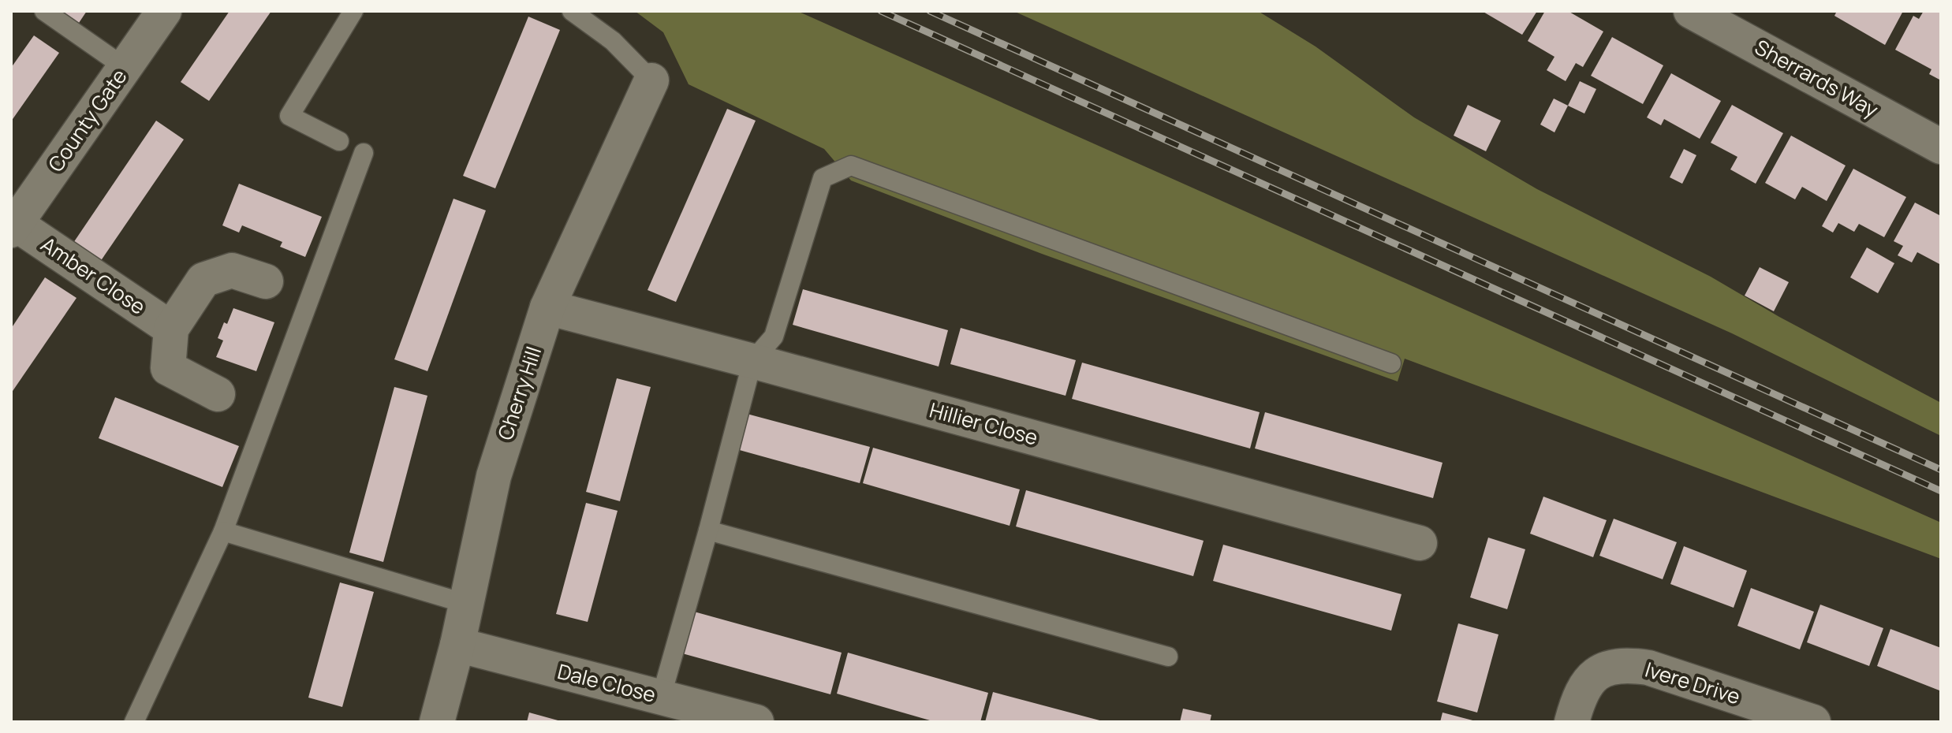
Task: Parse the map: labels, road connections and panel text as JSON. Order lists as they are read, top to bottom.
{
  "streets": {
    "street": [
      "Sherrards Way",
      "County Gate",
      "Amber Close",
      "Cherry Hill",
      "Hillier Close",
      "Dale Close",
      "Ivere Drive"
    ]
  },
  "crossings": [
    ["County Gate", "Amber Close"],
    ["Cherry Hill", "Hillier Close"],
    ["Cherry Hill", "Dale Close"]
  ]
}
